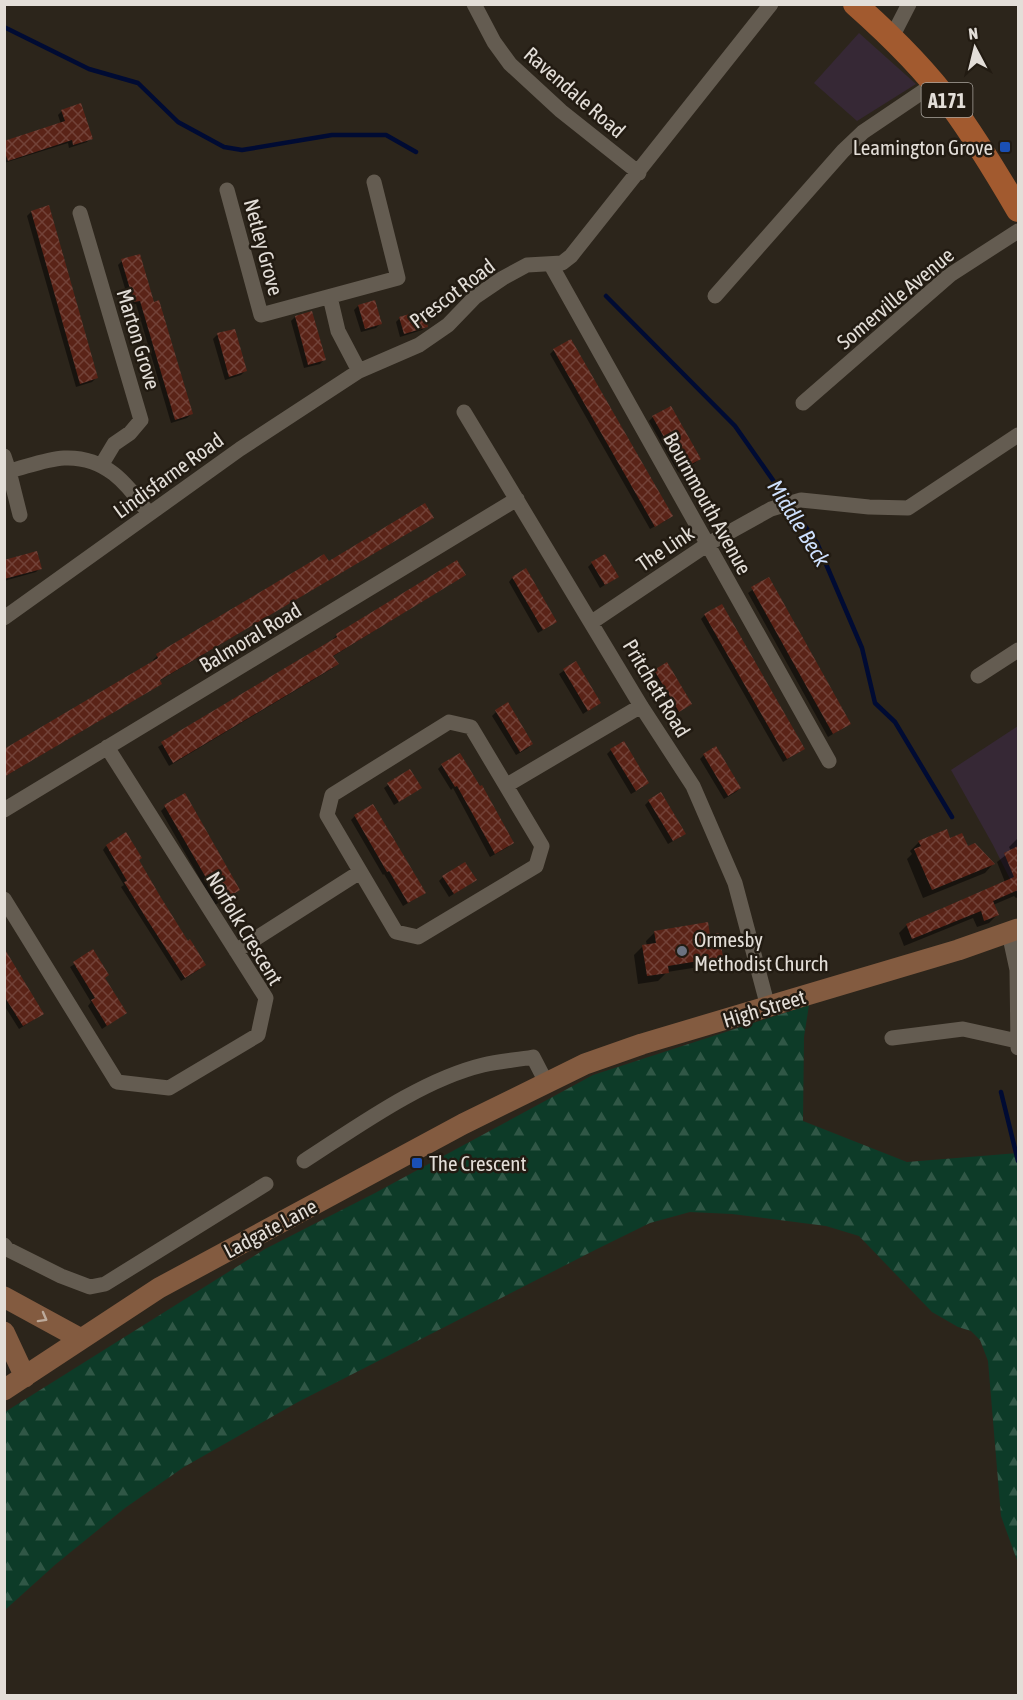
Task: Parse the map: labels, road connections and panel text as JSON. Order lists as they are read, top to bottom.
{
  "streets": {
    "main road": ["A171", "High Street", "Ladgate Lane"],
    "street": [
      "Ravendale Road",
      "Netley Grove",
      "Prescot Road",
      "Somerville Avenue",
      "Marton Grove",
      "Lindisfarne Road",
      "Bournmouth Avenue",
      "The Link",
      "Balmoral Road",
      "Pritchett Road",
      "Norfolk Crescent"
    ]
  },
  "crossings": [
    ["Ravendale Road", "Prescot Road"],
    ["Prescot Road", "Lindisfarne Road"],
    ["Prescot Road", "Bournmouth Avenue"],
    ["Bournmouth Avenue", "The Link"],
    ["The Link", "Pritchett Road"],
    ["Balmoral Road", "Pritchett Road"],
    ["Balmoral Road", "Norfolk Crescent"],
    ["Pritchett Road", "High Street"],
    ["High Street", "Ladgate Lane"]
  ],
  "water": ["Middle Beck"],
  "places": {
    "transit": ["Leamington Grove", "The Crescent"],
    "other": ["Ormesby Methodist Church"]
  },
  "north": "top"
}
